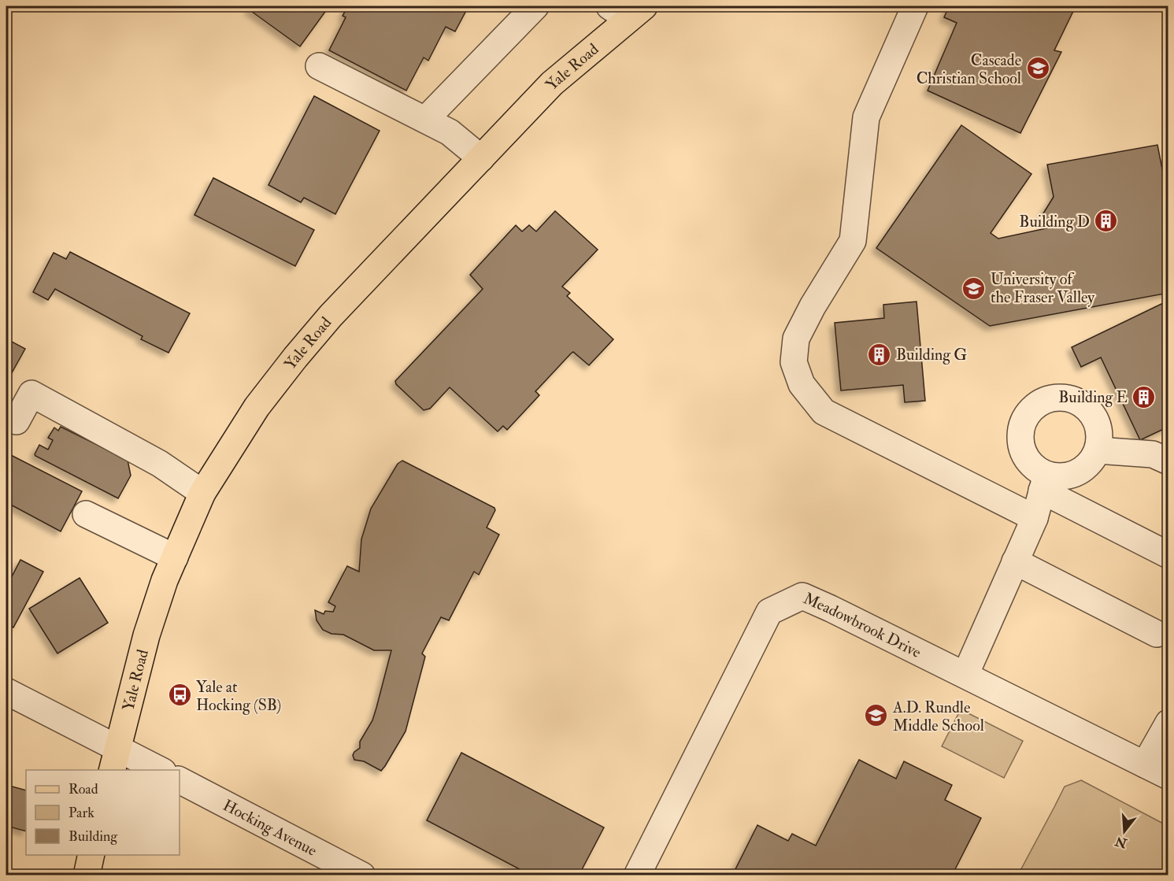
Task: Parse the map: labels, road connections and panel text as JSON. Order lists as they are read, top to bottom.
{
  "streets": {
    "main road": ["Yale Road"],
    "street": ["Meadowbrook Drive", "Hocking Avenue"]
  },
  "places": {
    "school or university": ["Cascade Christian School", "University of the Fraser Valley", "A.D. Rundle Middle School"],
    "building": ["Building D", "Building G", "Building E"],
    "bus stop": ["Yale at Hocking (SB)"]
  },
  "legend": ["Road", "Park", "Building"],
  "north": "bottom"
}
